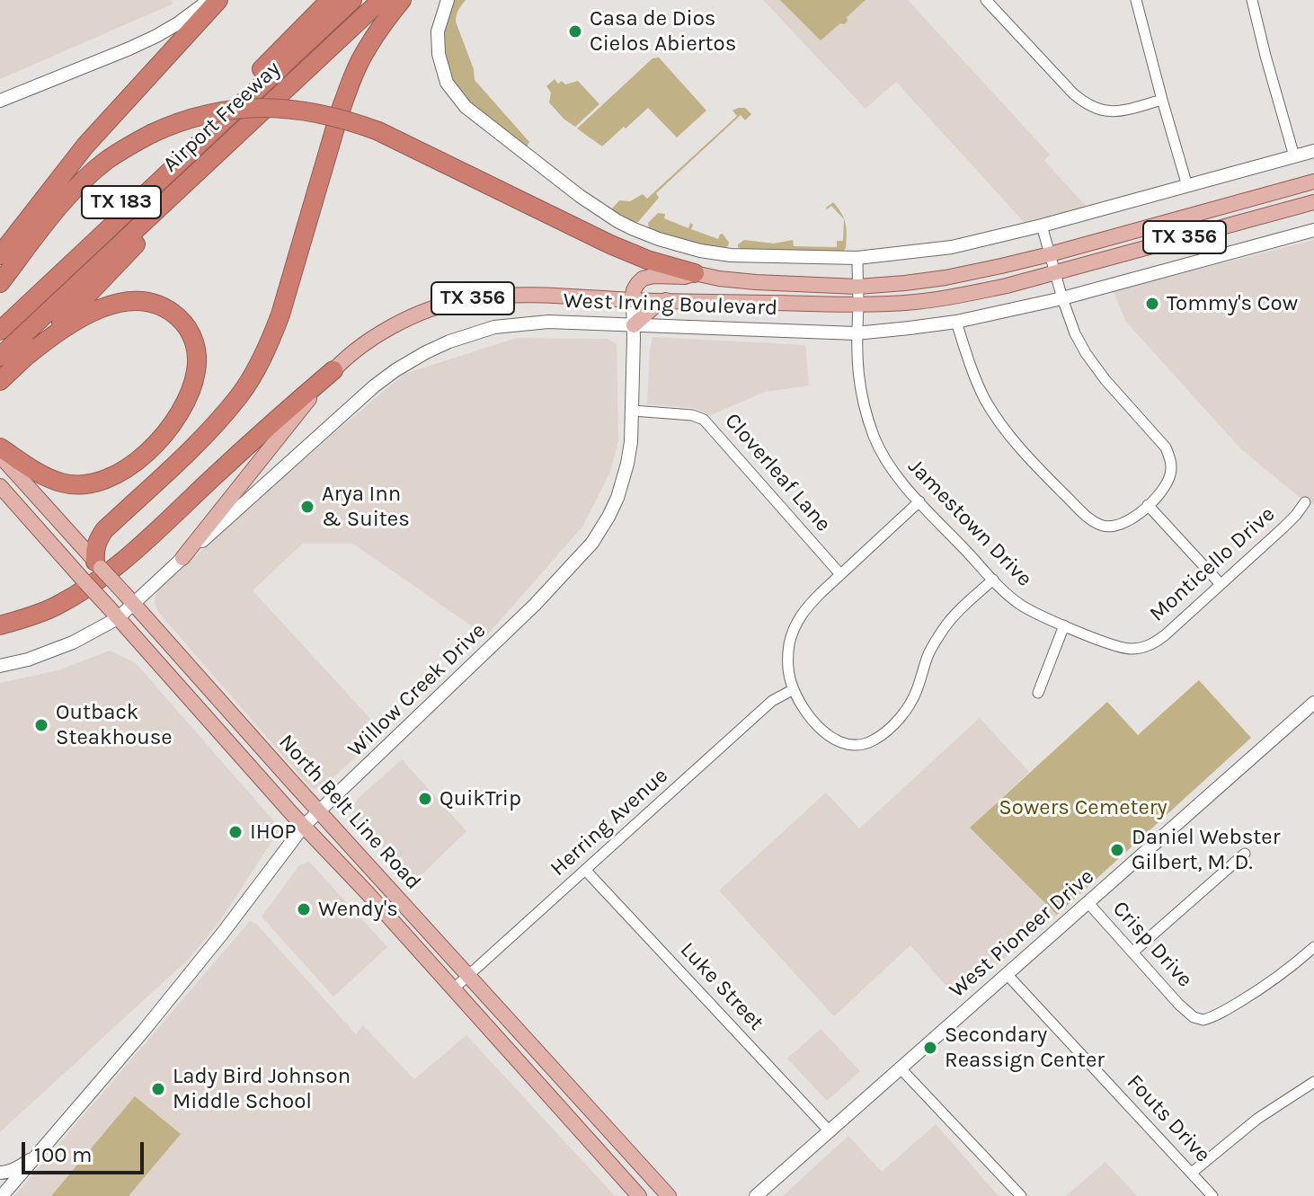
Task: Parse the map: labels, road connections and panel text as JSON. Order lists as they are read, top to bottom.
{
  "streets": {
    "highway": ["Airport Freeway", "TX 183"],
    "main road": ["TX 356", "West Irving Boulevard", "North Belt Line Road"],
    "street": [
      "Cloverleaf Lane",
      "Jamestown Drive",
      "Monticello Drive",
      "Willow Creek Drive",
      "Herring Avenue",
      "West Pioneer Drive",
      "Crisp Drive",
      "Luke Street",
      "Fouts Drive"
    ]
  },
  "crossings": [
    ["West Irving Boulevard", "Jamestown Drive"],
    ["West Irving Boulevard", "Willow Creek Drive"],
    ["West Irving Boulevard", "North Belt Line Road"],
    ["Cloverleaf Lane", "Willow Creek Drive"],
    ["Jamestown Drive", "Monticello Drive"],
    ["Willow Creek Drive", "North Belt Line Road"],
    ["North Belt Line Road", "Herring Avenue"],
    ["Herring Avenue", "Luke Street"],
    ["West Pioneer Drive", "Crisp Drive"],
    ["West Pioneer Drive", "Luke Street"],
    ["West Pioneer Drive", "Fouts Drive"]
  ],
  "parks": ["Sowers Cemetery"],
  "places": [
    "Casa de Dios Cielos Abiertos",
    "Tommy's Cow",
    "Arya Inn & Suites",
    "Outback Steakhouse",
    "QuikTrip",
    "IHOP",
    "Daniel Webster Gilbert, M. D.",
    "Wendy's",
    "Secondary Reassign Center",
    "Lady Bird Johnson Middle School"
  ],
  "scale_bar": "100 m"
}
